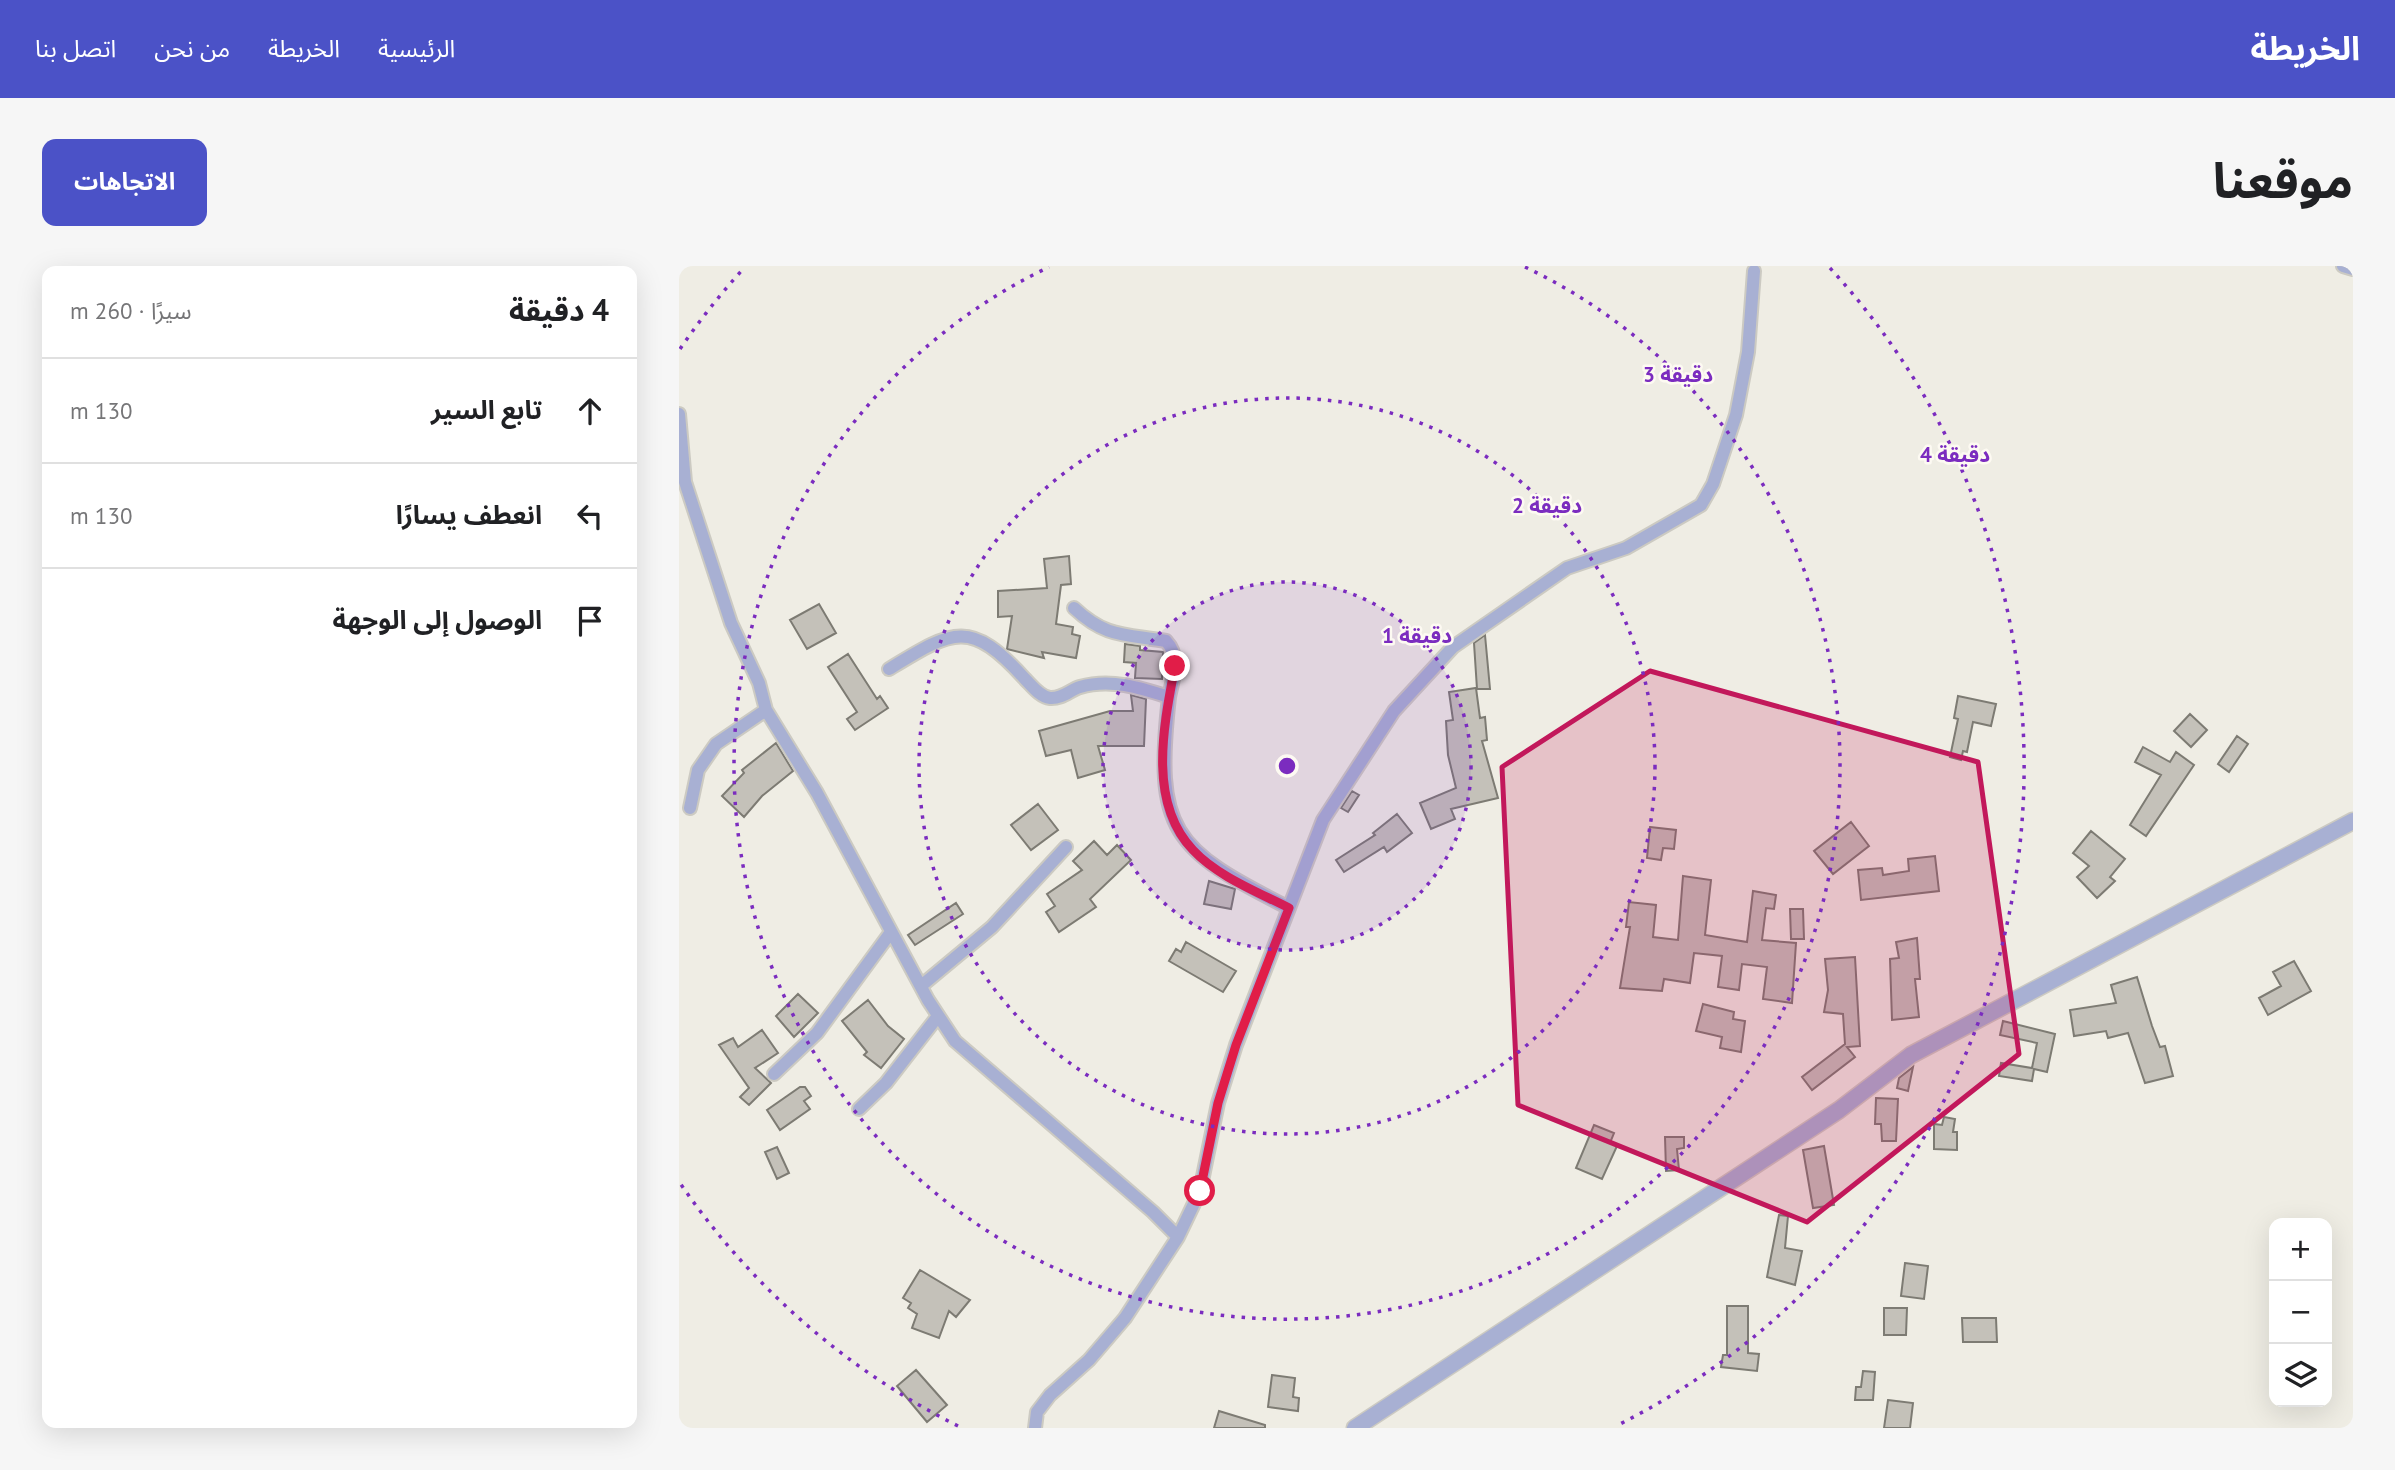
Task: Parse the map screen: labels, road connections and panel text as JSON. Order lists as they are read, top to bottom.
{
  "page": {
    "header": "الخريطة",
    "nav": [
      "الرئيسية",
      "الخريطة",
      "من نحن",
      "اتصل بنا"
    ],
    "title": "موقعنا",
    "buttons": "الاتجاهات",
    "heading": ["4 دقيقة", "سيرًا · 260 m"],
    "list": [
      ["تابع السير", "130 m"],
      ["انعطف يسارًا", "130 m"],
      "الوصول إلى الوجهة"
    ],
    "map_buttons": ["+", "−"]
  },
  "rings": [
    "3 دقيقة",
    "4 دقيقة",
    "2 دقيقة",
    "1 دقيقة"
  ]
}
